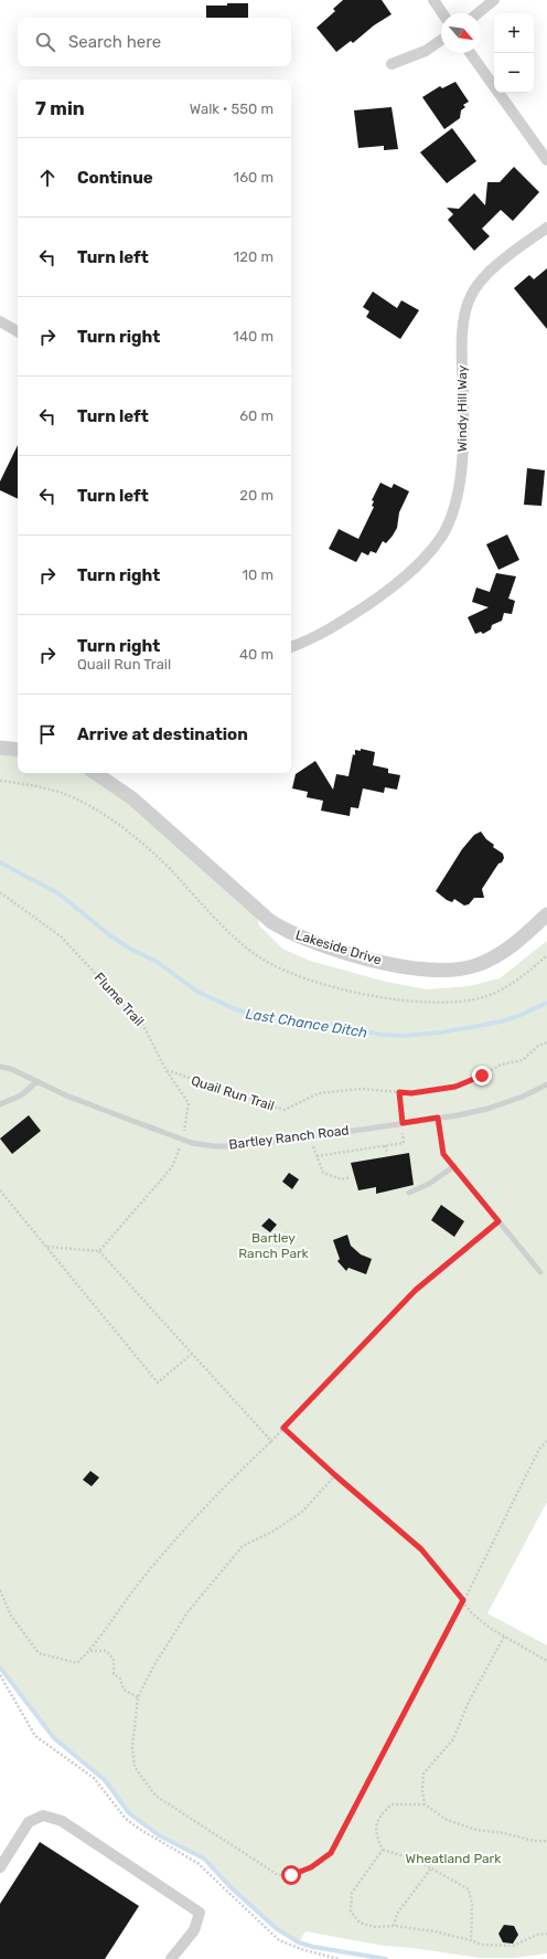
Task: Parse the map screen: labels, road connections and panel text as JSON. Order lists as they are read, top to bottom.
{
  "streets": {
    "street": ["Windy Hill Way", "Lakeside Drive"],
    "lane": ["Bartley Ranch Road"],
    "path": ["Flume Trail", "Quail Run Trail"]
  },
  "crossings": [
    ["Flume Trail", "Quail Run Trail"],
    ["Flume Trail", "Bartley Ranch Road"]
  ],
  "water": ["Last Chance Ditch"],
  "parks": ["Bartley Ranch Park", "Wheatland Park"],
  "north": "bottom right",
  "page": {
    "map_buttons": ["+", "−"],
    "search": "Search here",
    "heading": ["7 min", "Walk · 550 m"],
    "list": [
      ["Continue", "160 m"],
      ["Turn left", "120 m"],
      ["Turn right", "140 m"],
      ["Turn left", "60 m"],
      ["Turn left", "20 m"],
      ["Turn right", "10 m"],
      ["Turn right", "Quail Run Trail", "40 m"],
      "Arrive at destination"
    ]
  }
}
